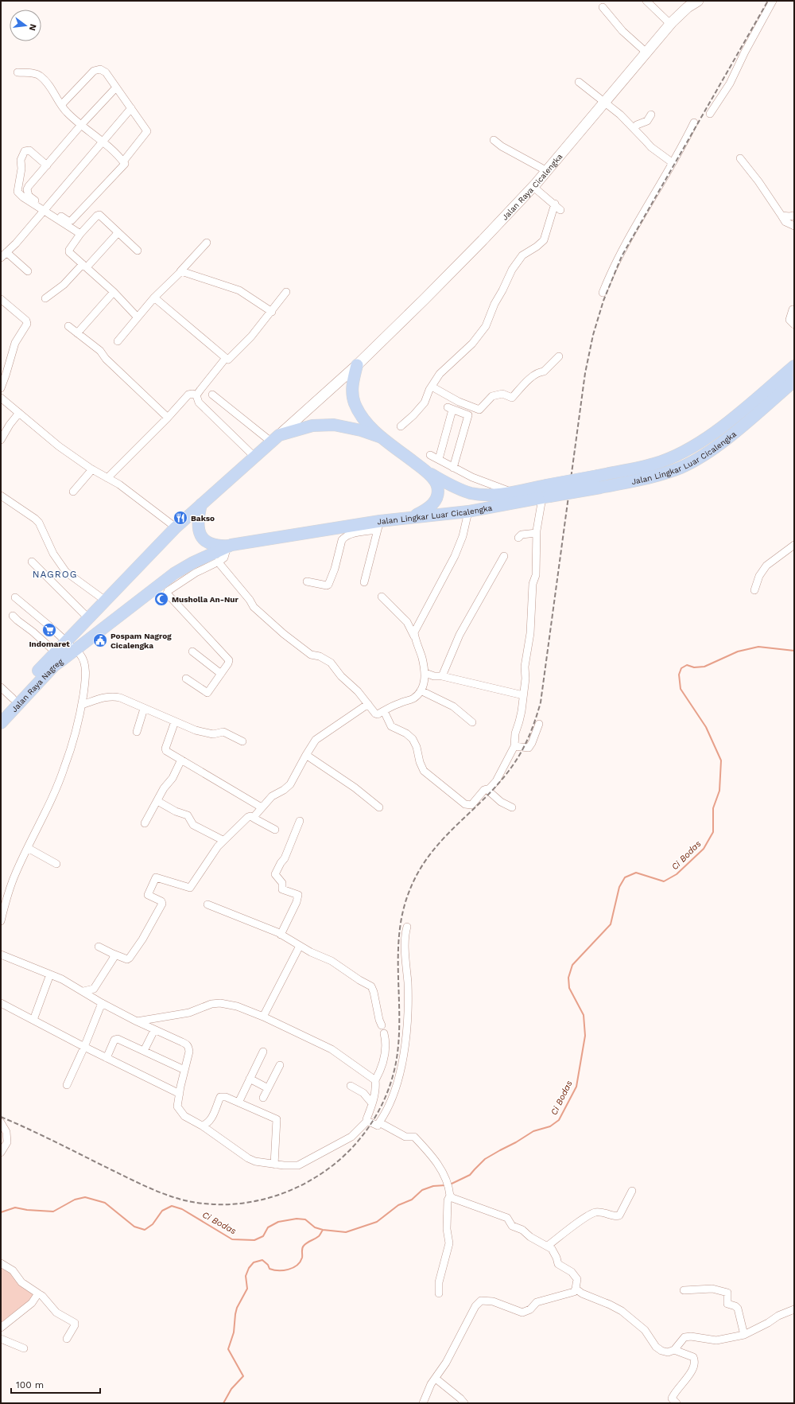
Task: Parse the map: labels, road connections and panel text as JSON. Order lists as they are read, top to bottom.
{
  "streets": {
    "highway": ["Jalan Lingkar Luar Cicalengka", "Jalan Raya Nagreg"],
    "main road": ["Jalan Raya Cicalengka"]
  },
  "crossings": [
    ["Jalan Raya Cicalengka", "Jalan Raya Nagreg"],
    ["Jalan Lingkar Luar Cicalengka", "Jalan Raya Nagreg"]
  ],
  "districts": ["NAGROG"],
  "water": ["Ci Bodas"],
  "places": {
    "restaurant": ["Bakso"],
    "mosque": ["Musholla An-Nur"],
    "supermarket": ["Indomaret"],
    "public building": ["Pospam Nagrog Cicalengka"]
  },
  "scale_bar": "100 m",
  "north": "right"
}
